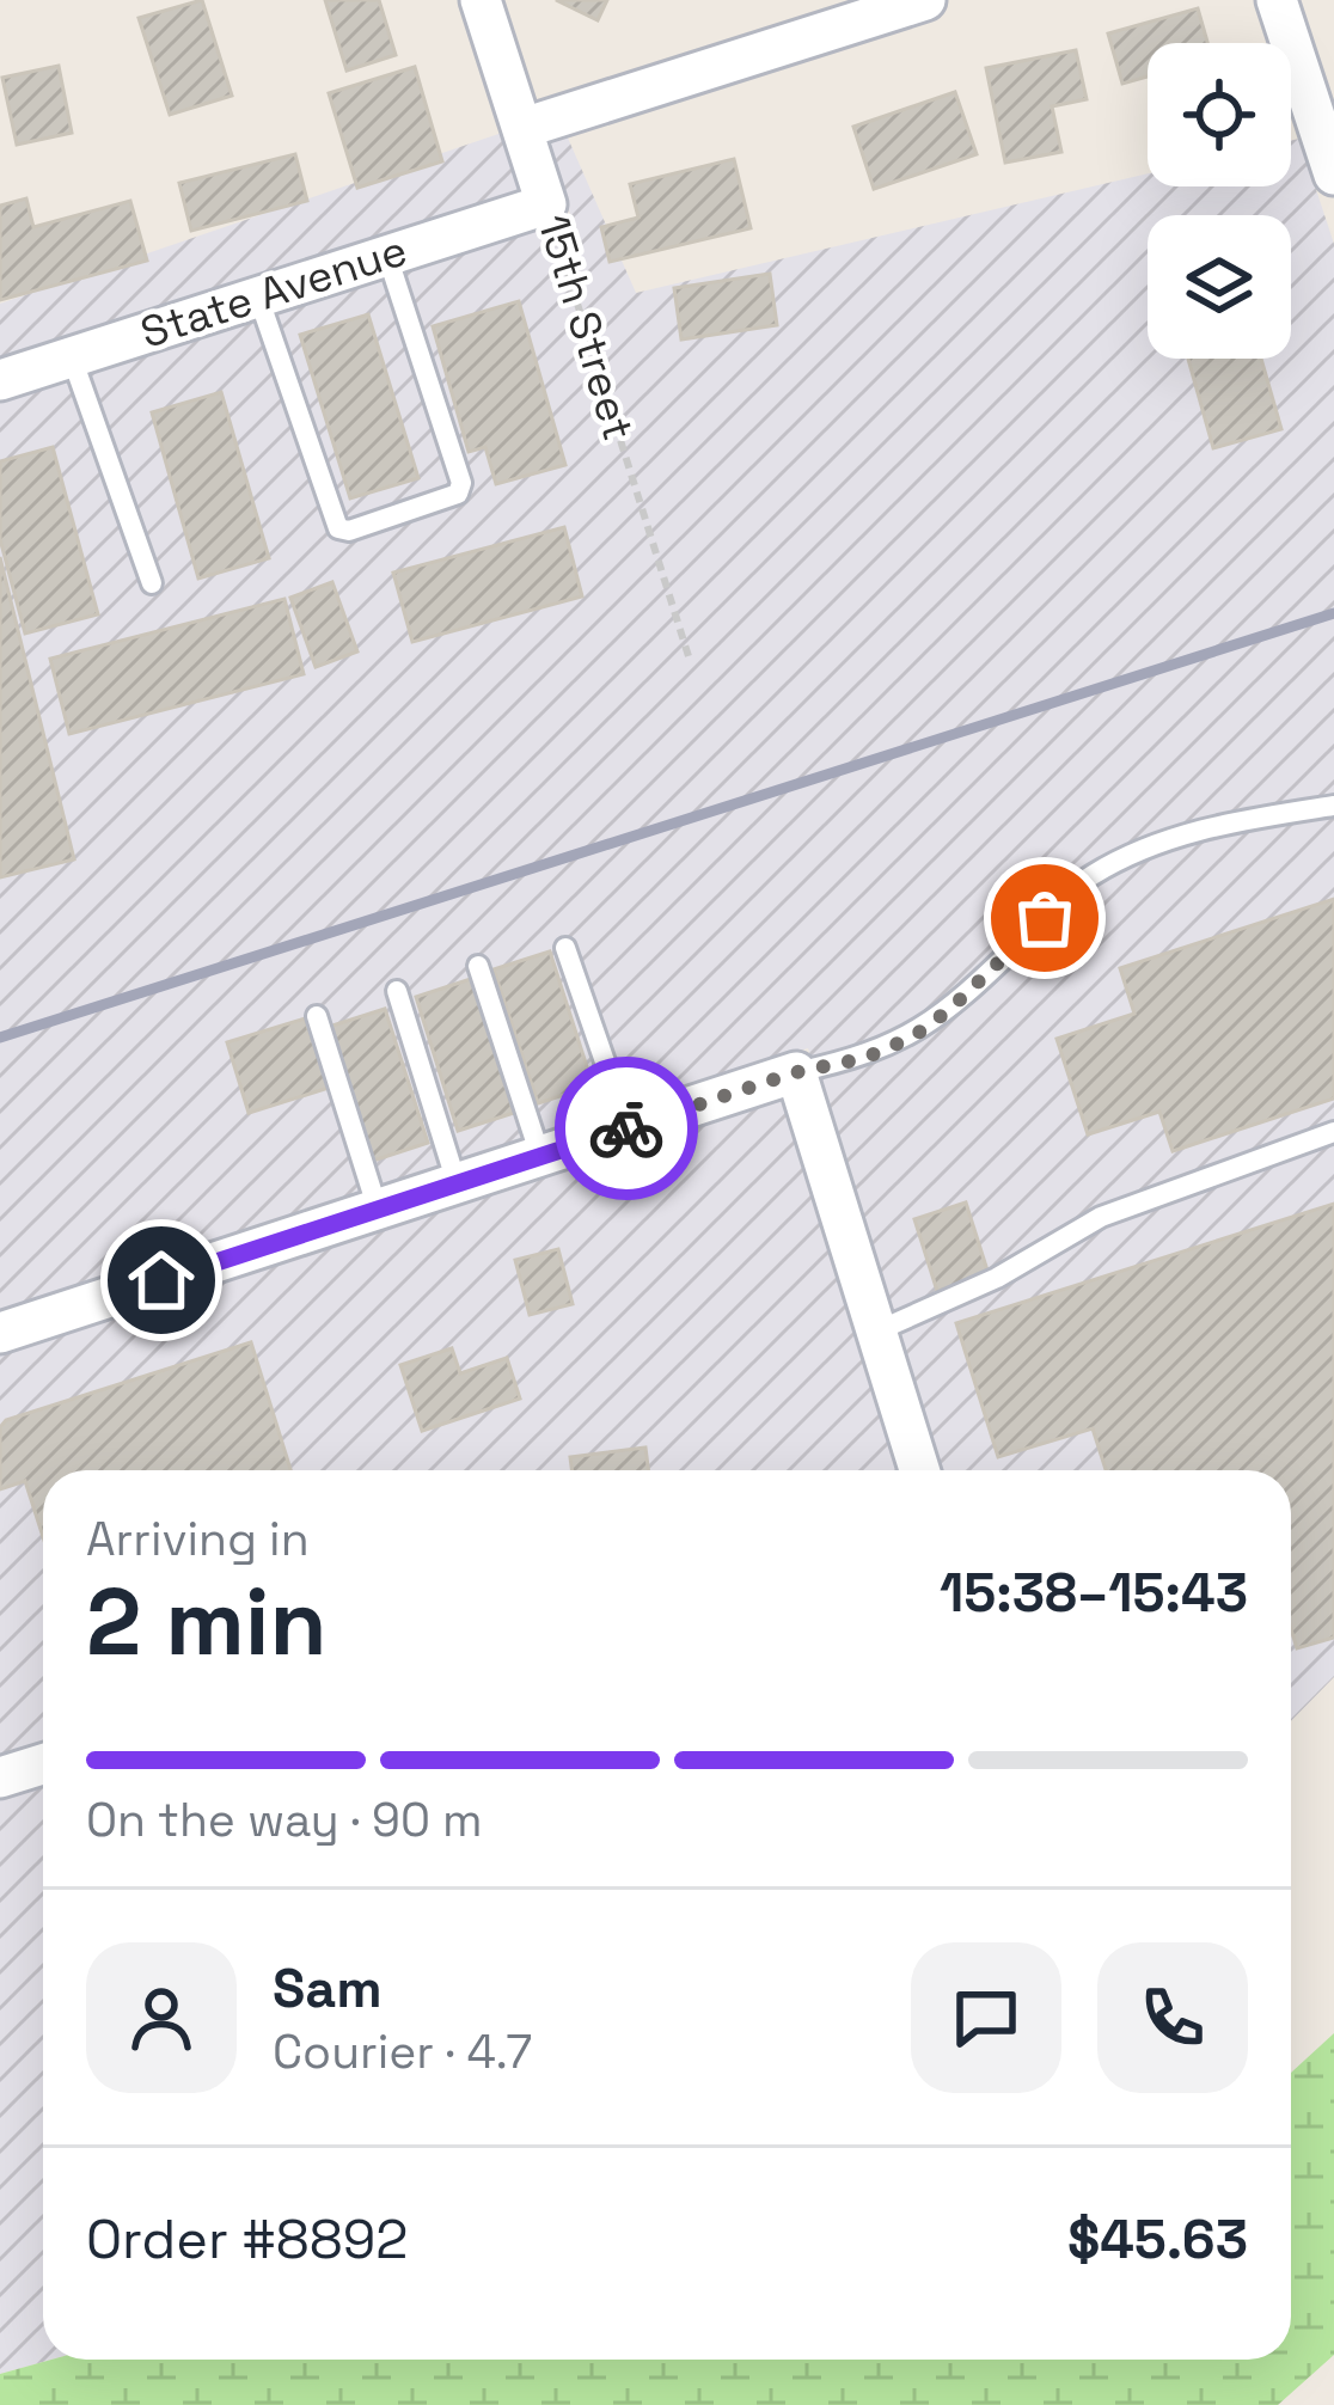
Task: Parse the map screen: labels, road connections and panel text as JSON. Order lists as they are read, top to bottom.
{
  "streets": {
    "street": ["State Avenue", "15th Street"]
  },
  "crossings": [
    ["State Avenue", "15th Street"]
  ],
  "page": {
    "heading": ["2 min", "Arriving in", "15:38–15:43"],
    "panel": [
      "Sam",
      "Courier · 4.7",
      "Order #8892",
      "$45.63"
    ],
    "bar": "On the way · 90 m"
  }
}
